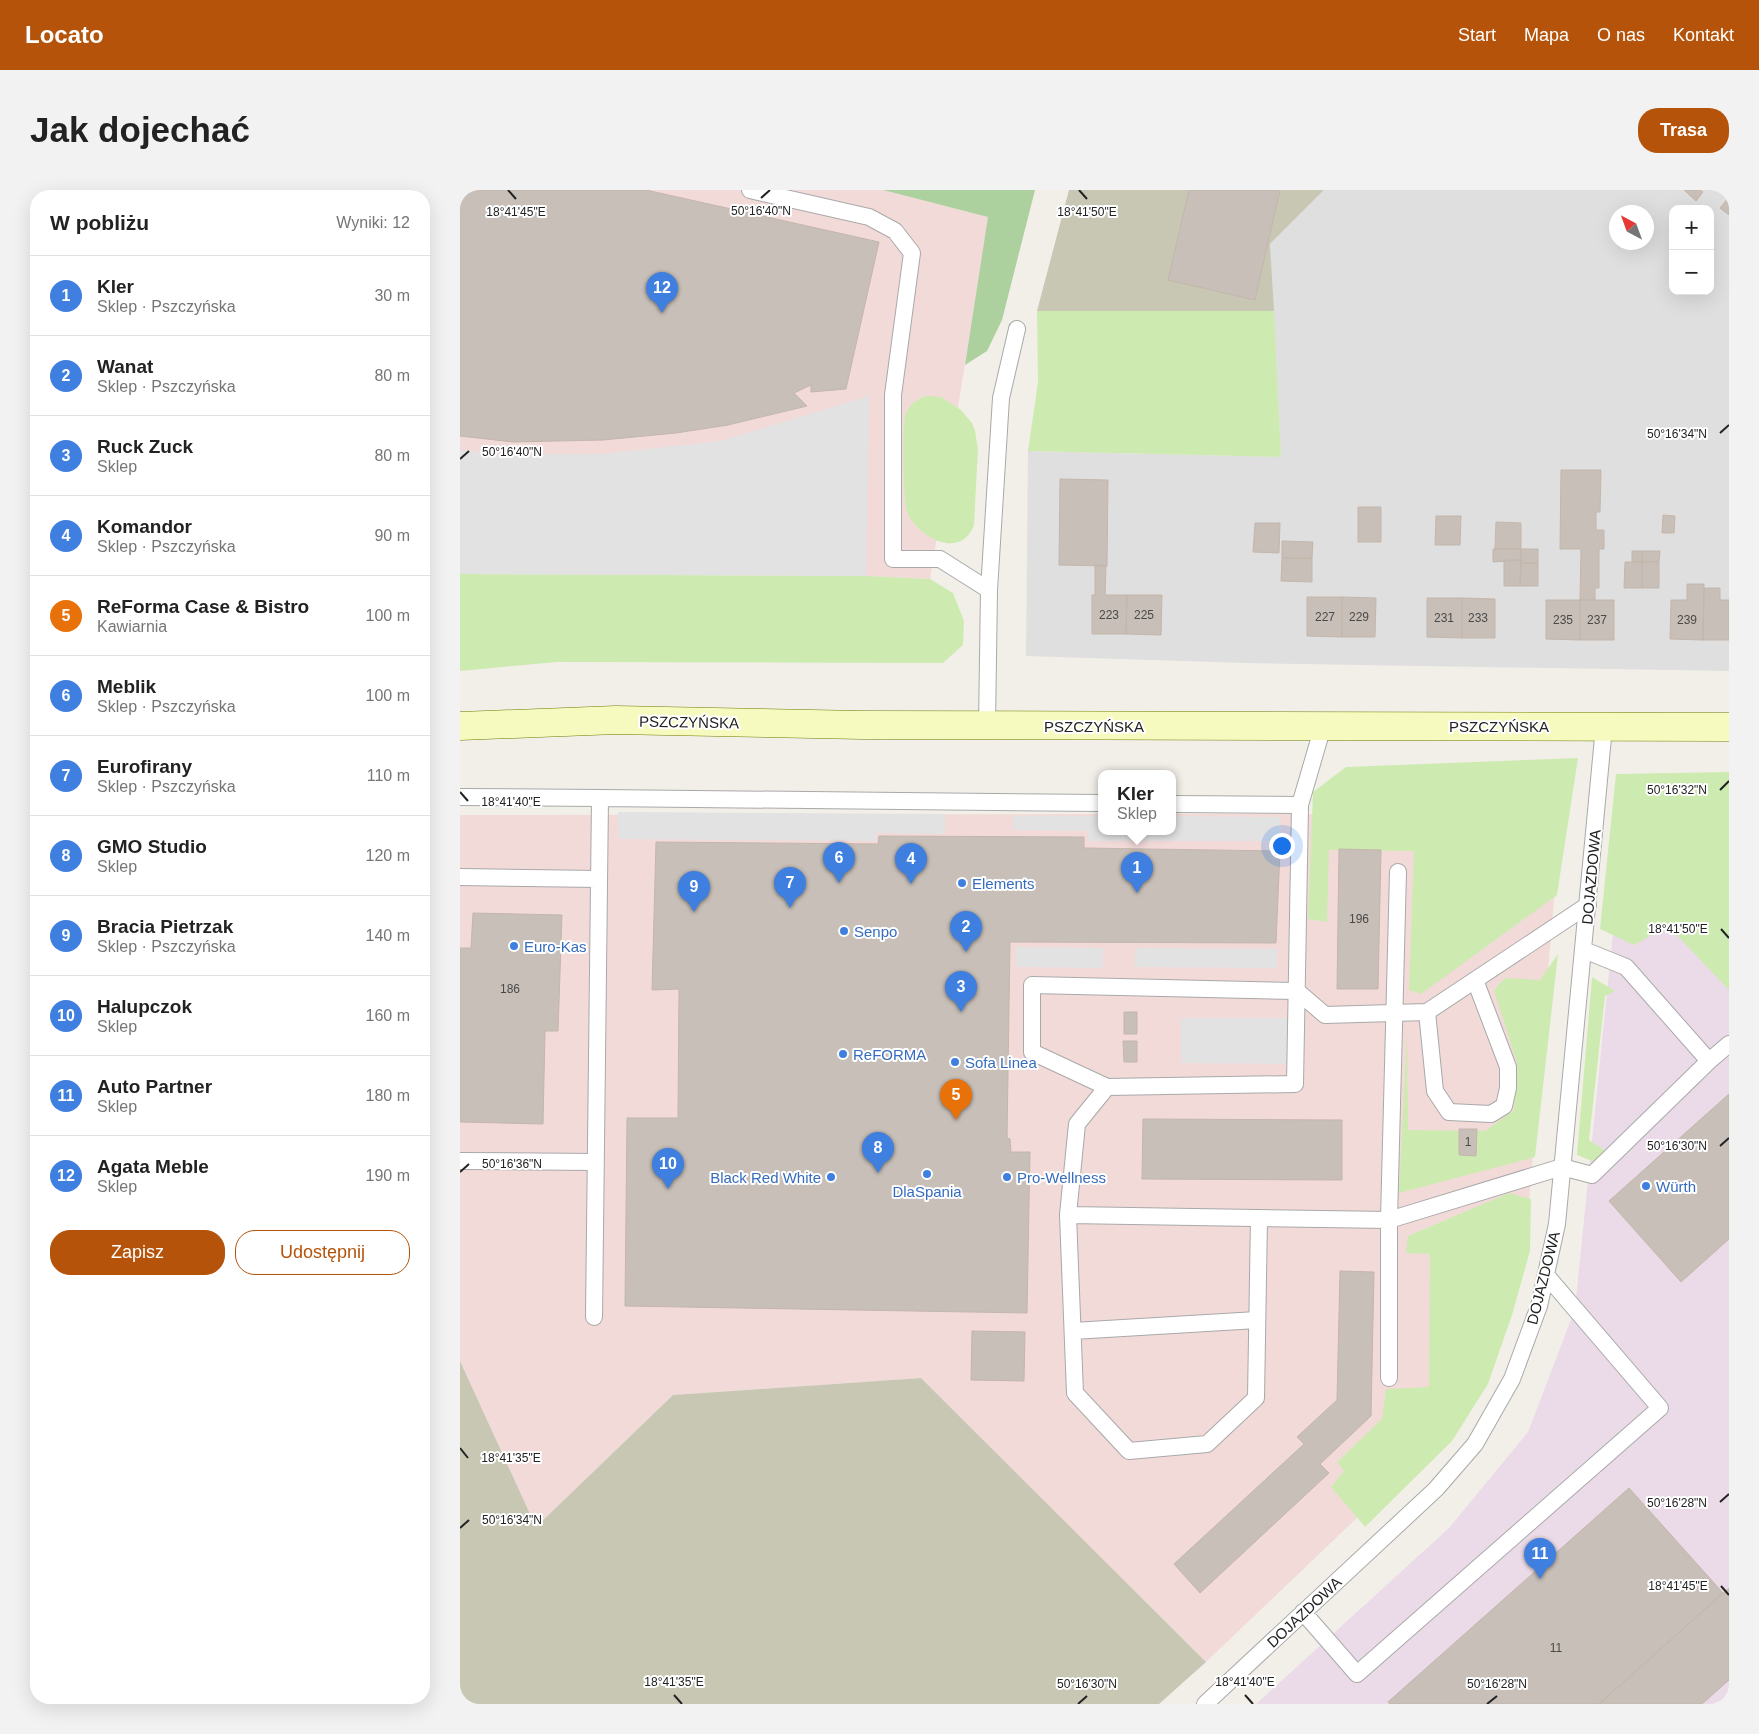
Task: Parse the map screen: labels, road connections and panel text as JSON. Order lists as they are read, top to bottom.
{
  "streets": {
    "main road": ["PSZCZYŃSKA"],
    "lane": ["DOJAZDOWA"]
  },
  "crossings": [
    ["PSZCZYŃSKA", "DOJAZDOWA"]
  ],
  "places": [
    "Elements",
    "Senpo",
    "Euro-Kas",
    "ReFORMA",
    "Sofa Linea",
    "DlaSpania",
    "Black Red White",
    "Pro-Wellness",
    "Würth"
  ],
  "house_numbers": [
    "223",
    "225",
    "227",
    "229",
    "231",
    "233",
    "235",
    "237",
    "239",
    "196",
    "186",
    "1",
    "11"
  ],
  "north": "top left",
  "page": {
    "header": "Locato",
    "nav": [
      "Start",
      "Mapa",
      "O nas",
      "Kontakt"
    ],
    "buttons": [
      "Trasa",
      ["Zapisz", "Udostępnij"]
    ],
    "title": "Jak dojechać",
    "heading": ["W pobliżu", "Wyniki: 12"],
    "map_buttons": ["+", "−"],
    "list": [
      {
        "mark": "1",
        "name": "Kler",
        "note": "Sklep · Pszczyńska",
        "value": "30 m"
      },
      {
        "mark": "2",
        "name": "Wanat",
        "note": "Sklep · Pszczyńska",
        "value": "80 m"
      },
      {
        "mark": "3",
        "name": "Ruck Zuck",
        "note": "Sklep",
        "value": "80 m"
      },
      {
        "mark": "4",
        "name": "Komandor",
        "note": "Sklep · Pszczyńska",
        "value": "90 m"
      },
      {
        "mark": "5",
        "name": "ReForma Case & Bistro",
        "note": "Kawiarnia",
        "value": "100 m"
      },
      {
        "mark": "6",
        "name": "Meblik",
        "note": "Sklep · Pszczyńska",
        "value": "100 m"
      },
      {
        "mark": "7",
        "name": "Eurofirany",
        "note": "Sklep · Pszczyńska",
        "value": "110 m"
      },
      {
        "mark": "8",
        "name": "GMO Studio",
        "note": "Sklep",
        "value": "120 m"
      },
      {
        "mark": "9",
        "name": "Bracia Pietrzak",
        "note": "Sklep · Pszczyńska",
        "value": "140 m"
      },
      {
        "mark": "10",
        "name": "Halupczok",
        "note": "Sklep",
        "value": "160 m"
      },
      {
        "mark": "11",
        "name": "Auto Partner",
        "note": "Sklep",
        "value": "180 m"
      },
      {
        "mark": "12",
        "name": "Agata Meble",
        "note": "Sklep",
        "value": "190 m"
      }
    ],
    "pins": [
      "12",
      "6",
      "4",
      "1",
      "7",
      "9",
      "2",
      "3",
      "5",
      "8",
      "10",
      "11"
    ],
    "popup": ["Kler", "Sklep"]
  },
  "coordinates": [
    "50°16'40\"N",
    "18°41'45\"E",
    "18°41'50\"E",
    "50°16'34\"N",
    "50°16'32\"N",
    "18°41'40\"E",
    "50°16'30\"N",
    "50°16'36\"N",
    "18°41'35\"E",
    "50°16'28\"N"
  ]
}
